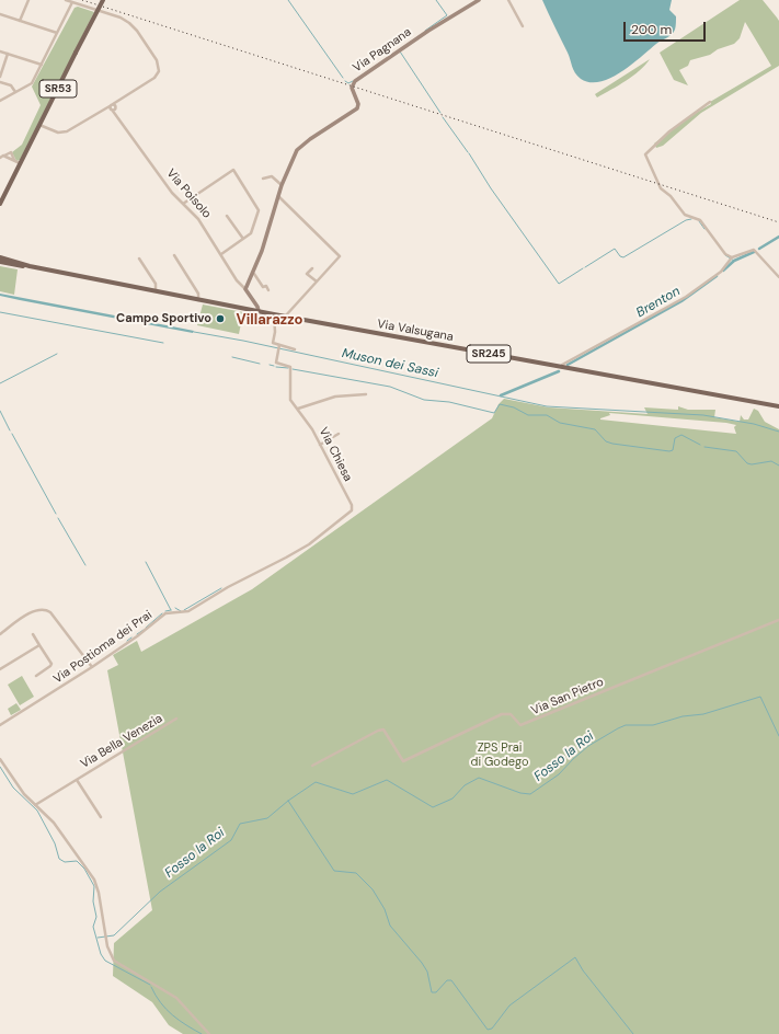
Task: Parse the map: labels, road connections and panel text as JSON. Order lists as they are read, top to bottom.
{
  "streets": {
    "main road": ["SR53", "Via Valsugana", "SR245"],
    "street": [
      "Via Pagnana",
      "Via Poisolo",
      "Via Chiesa",
      "Via Postioma dei Prai",
      "Via San Pietro",
      "Via Bella Venezia"
    ]
  },
  "crossings": [
    ["Via Pagnana", "Via Poisolo"],
    ["Via Poisolo", "Via Valsugana"],
    ["Via Valsugana", "Via Chiesa"],
    ["Via Chiesa", "Via Postioma dei Prai"]
  ],
  "districts": ["Villarazzo"],
  "water": ["Brenton", "Muson dei Sassi", "Fosso la Roi"],
  "parks": ["ZPS Prai di Godego"],
  "places": ["Campo Sportivo"],
  "scale_bar": "200 m"
}
